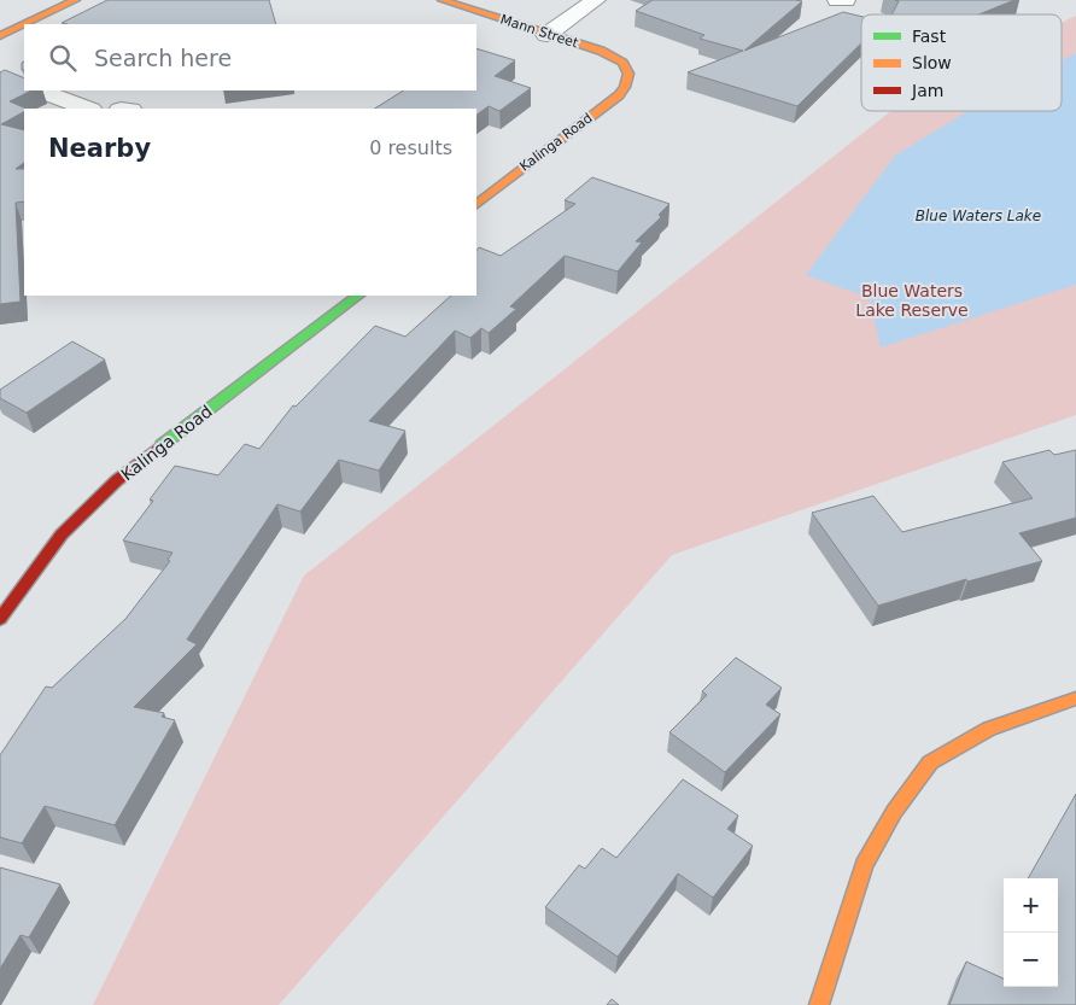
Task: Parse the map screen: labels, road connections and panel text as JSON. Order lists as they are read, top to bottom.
{
  "streets": {
    "street": ["Mann Street", "Kalinga Road"]
  },
  "crossings": [
    ["Mann Street", "Kalinga Road"]
  ],
  "water": ["Blue Waters Lake"],
  "parks": ["Blue Waters Lake Reserve"],
  "legend": ["Fast", "Slow", "Jam"],
  "page": {
    "search": "Search here",
    "heading": ["Nearby", "0 results"],
    "map_buttons": ["+", "−"]
  }
}
